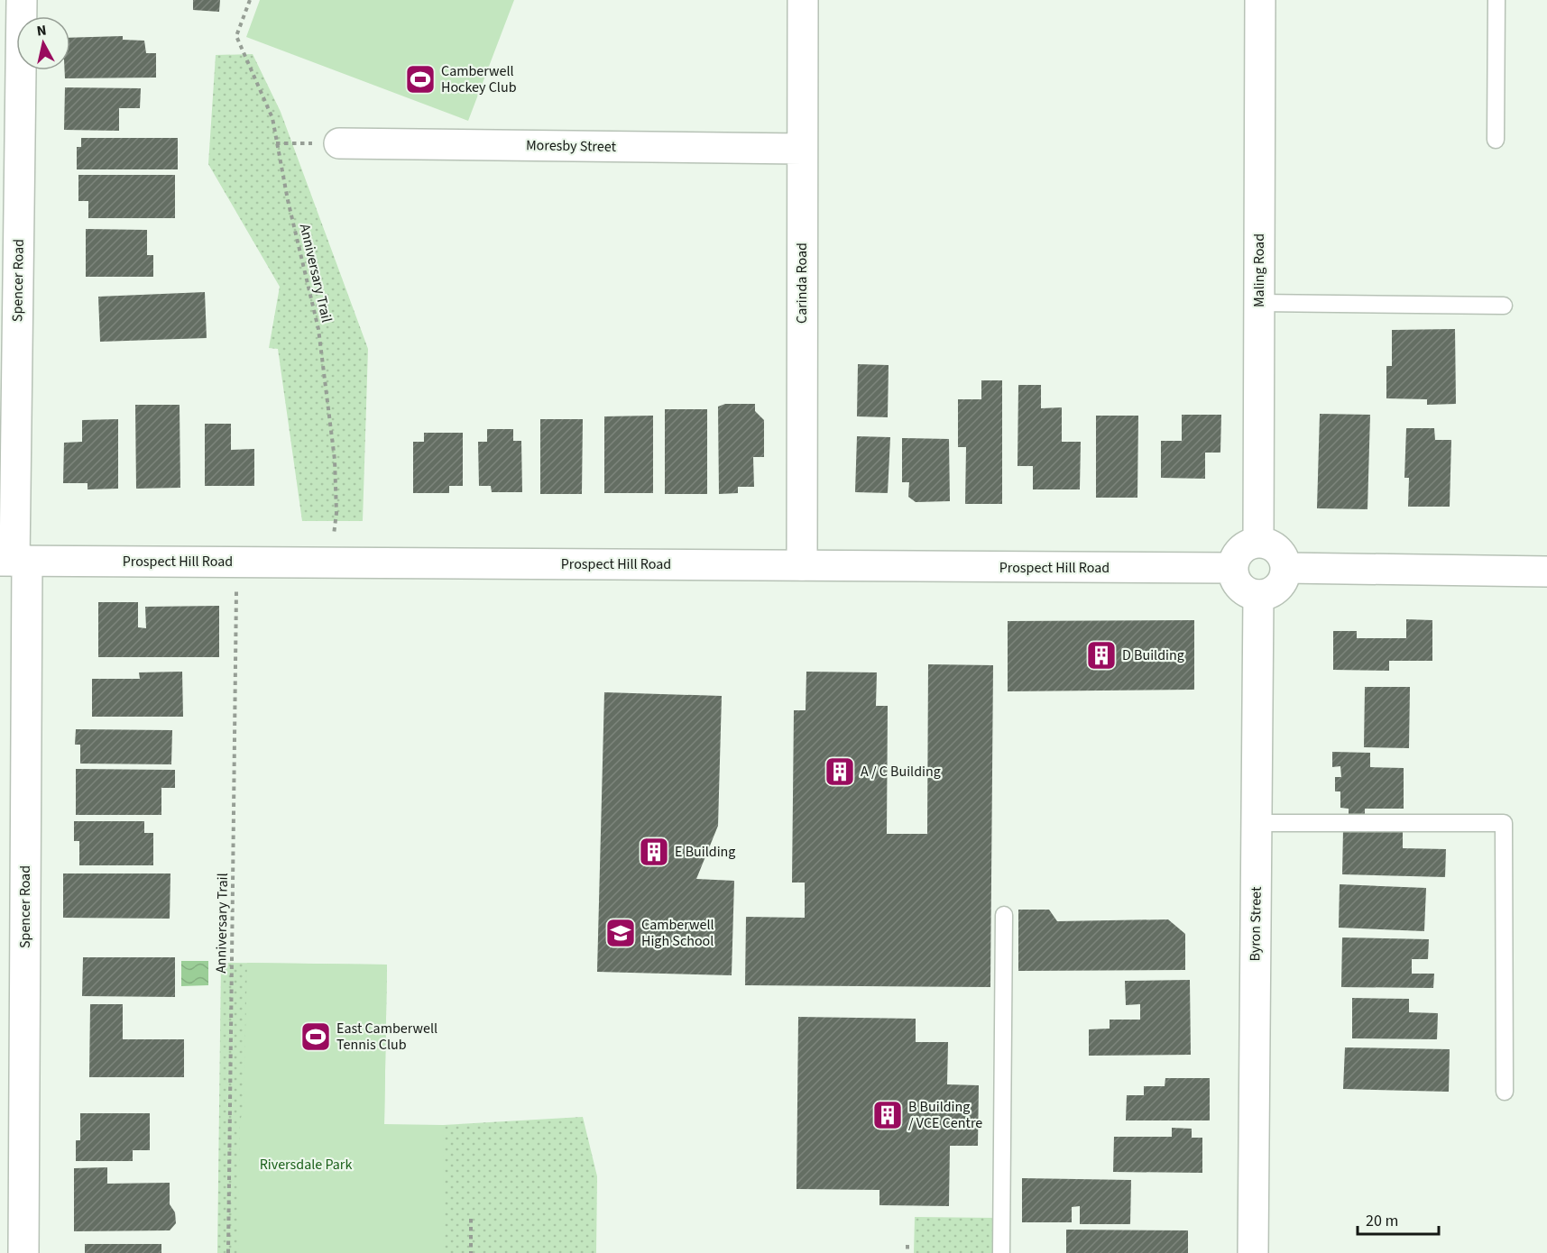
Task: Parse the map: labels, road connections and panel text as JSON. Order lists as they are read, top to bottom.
{
  "streets": {
    "street": [
      "Moresby Street",
      "Maling Road",
      "Spencer Road",
      "Carinda Road",
      "Prospect Hill Road",
      "Byron Street"
    ],
    "path": ["Anniversary Trail"]
  },
  "crossings": [
    ["Moresby Street", "Carinda Road"],
    ["Maling Road", "Prospect Hill Road"],
    ["Maling Road", "Byron Street"],
    ["Anniversary Trail", "Prospect Hill Road"],
    ["Spencer Road", "Prospect Hill Road"],
    ["Carinda Road", "Prospect Hill Road"],
    ["Prospect Hill Road", "Byron Street"]
  ],
  "parks": ["Riversdale Park"],
  "places": {
    "sports": ["Camberwell Hockey Club", "East Camberwell Tennis Club"],
    "building": [
      "D Building",
      "A / C Building",
      "E Building",
      "B Building / VCE Centre"
    ],
    "school or university": ["Camberwell High School"]
  },
  "scale_bar": "20 m",
  "north": "top"
}
